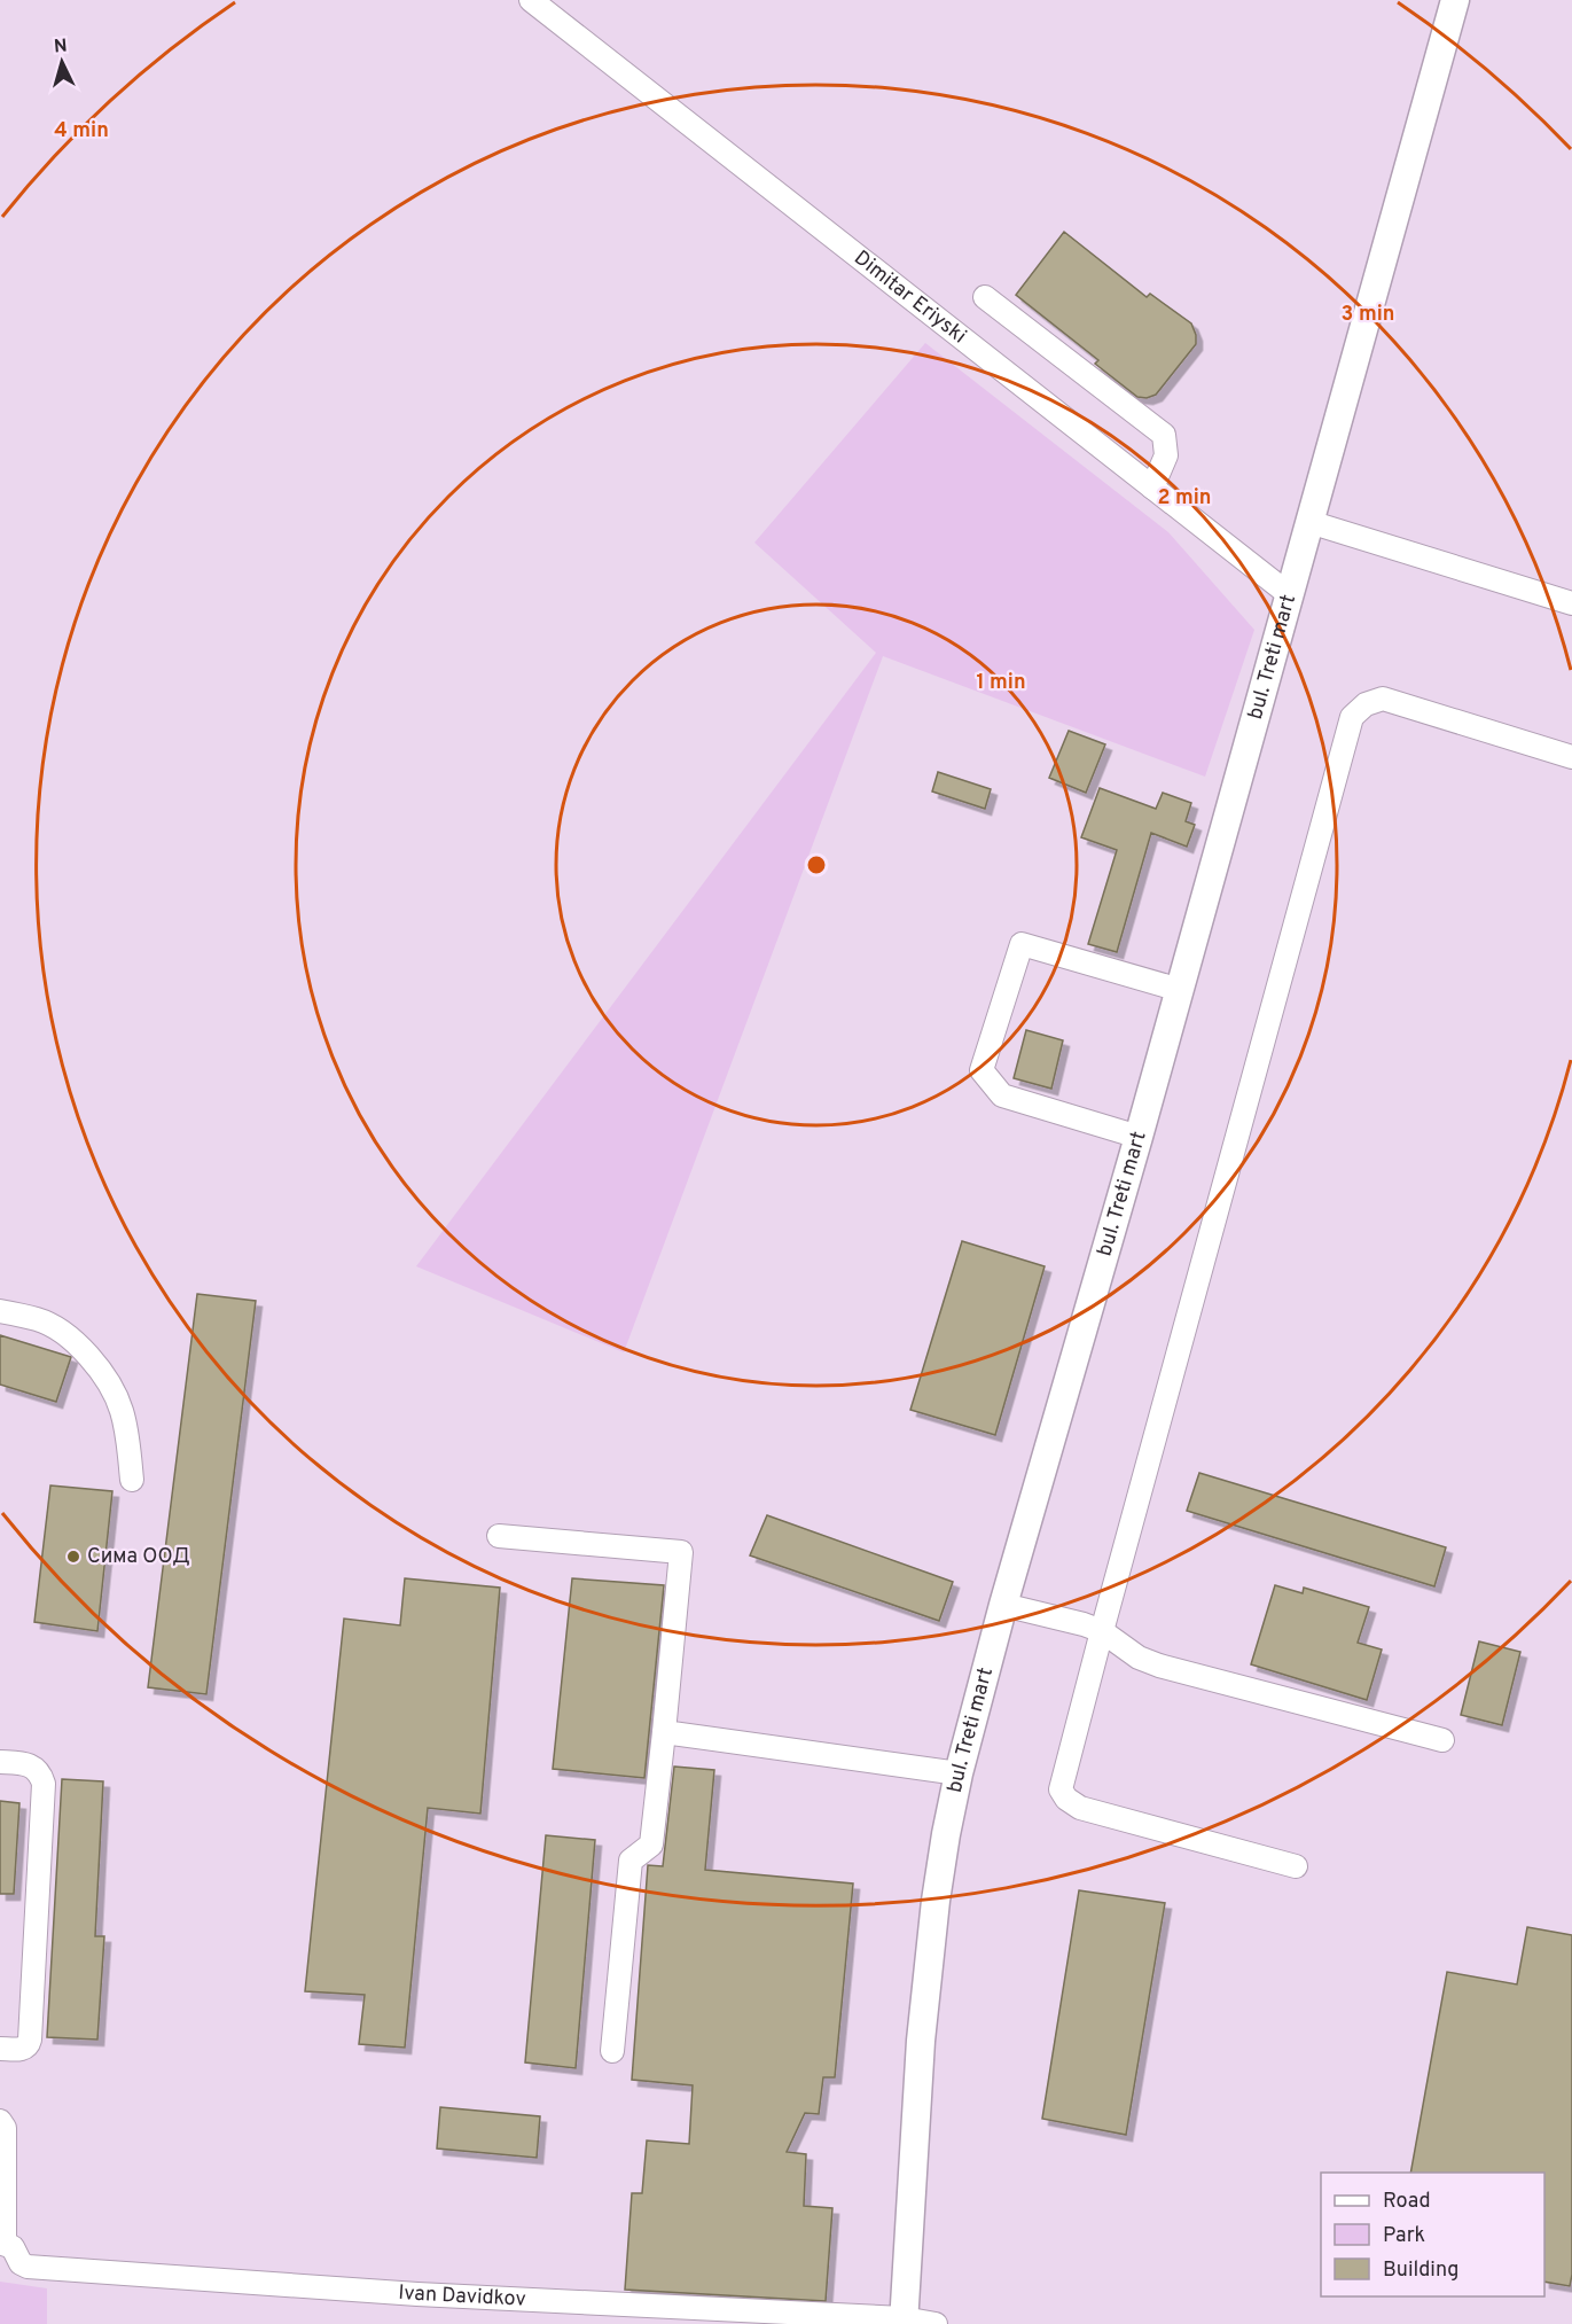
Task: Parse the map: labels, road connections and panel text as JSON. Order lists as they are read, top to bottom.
{
  "streets": {
    "main road": ["bul. Treti mart"],
    "street": ["Dimitar Eriyski", "Ivan Davidkov"]
  },
  "crossings": [
    ["Dimitar Eriyski", "bul. Treti mart"],
    ["bul. Treti mart", "Ivan Davidkov"]
  ],
  "places": ["Сима ООД"],
  "legend": ["Road", "Park", "Building"],
  "north": "top",
  "rings": [
    "4 min",
    "3 min",
    "2 min",
    "1 min"
  ]
}
